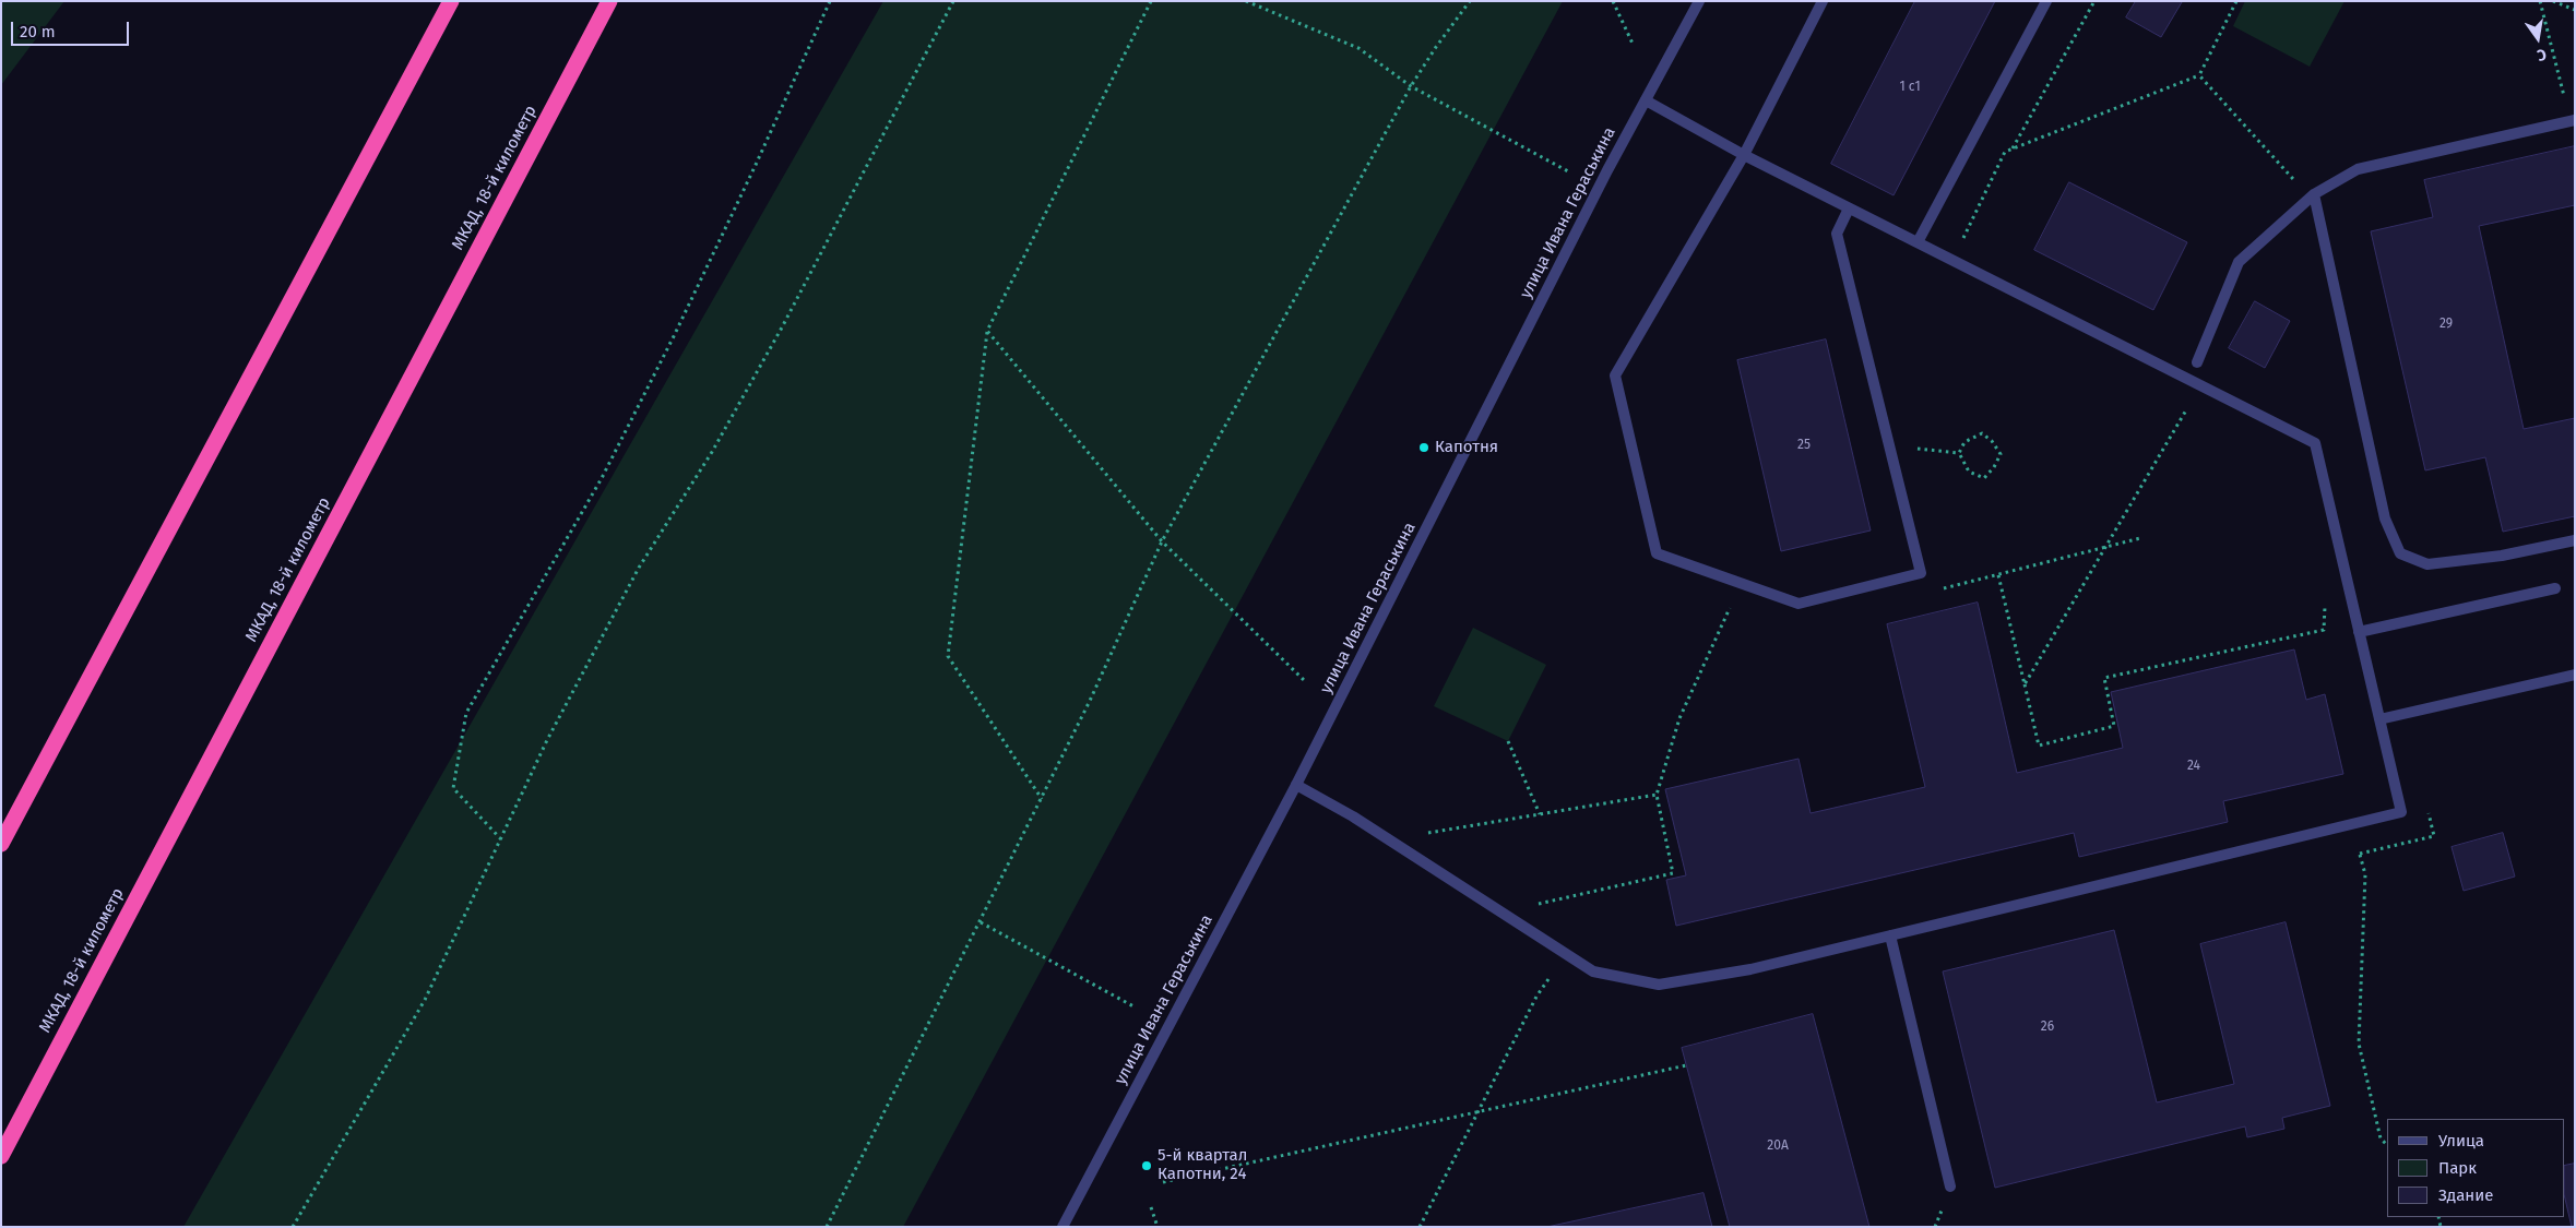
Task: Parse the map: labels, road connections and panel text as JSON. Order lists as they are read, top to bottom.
{
  "streets": {
    "highway": ["МКАД, 18-й километр"],
    "street": ["улица Ивана Гераськина"]
  },
  "places": ["Капотня", "5-й квартал Капотни, 24"],
  "house_numbers": [
    "1 с1",
    "29",
    "25",
    "24",
    "26",
    "20А"
  ],
  "legend": ["Улица", "Парк", "Здание"],
  "scale_bar": "20 m",
  "north": "bottom"
}
